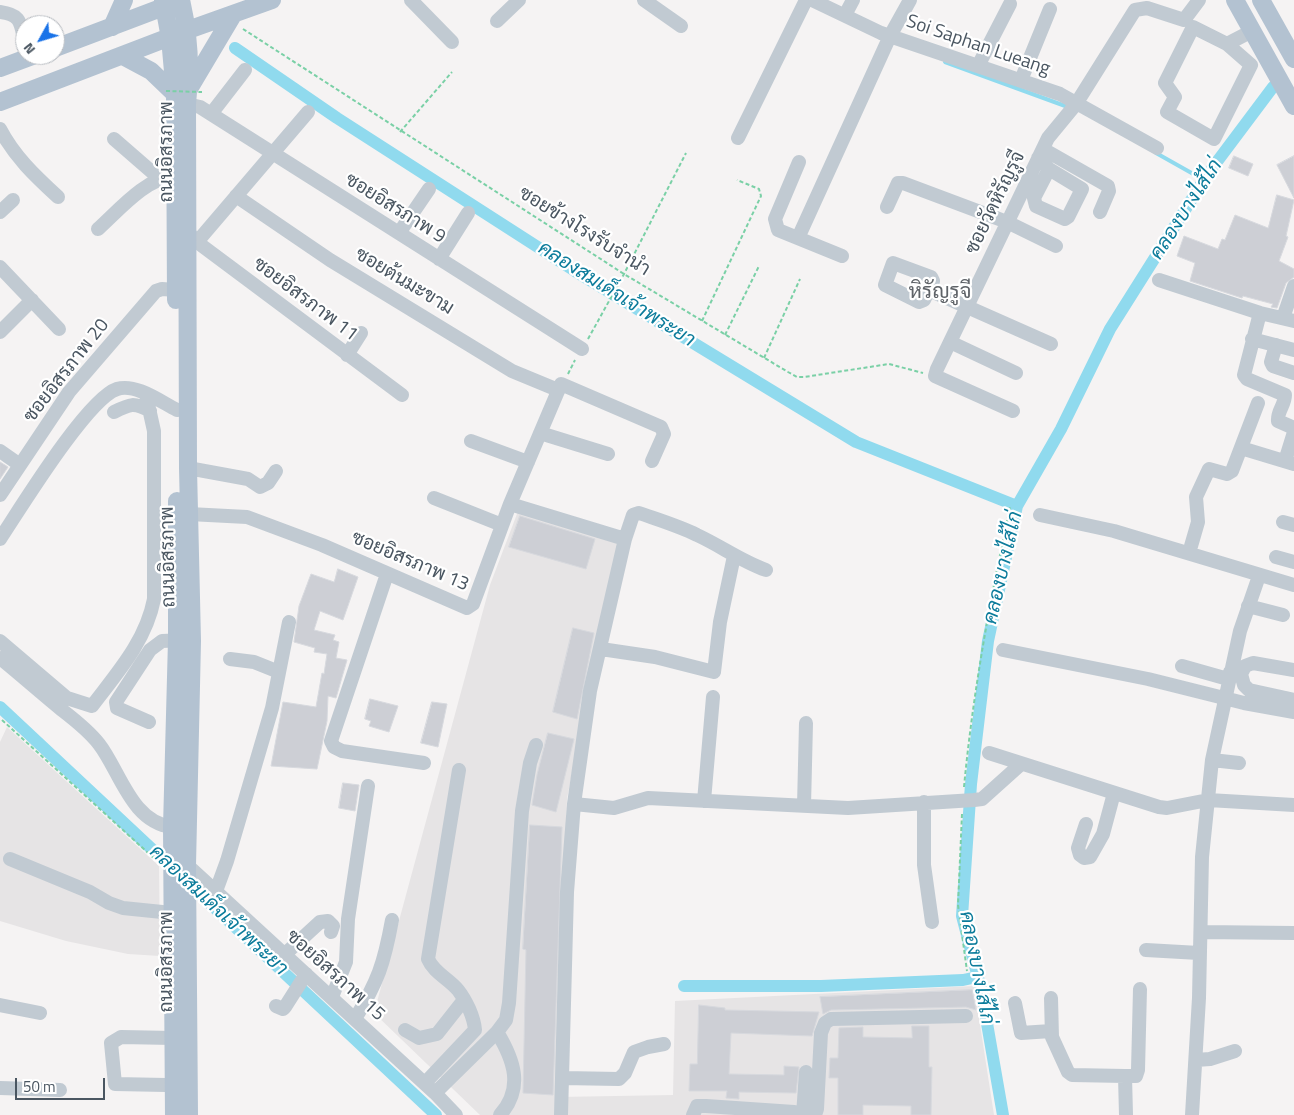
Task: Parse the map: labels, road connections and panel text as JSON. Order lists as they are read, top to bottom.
{
  "streets": {
    "main road": ["ถนนอิสรภาพ"],
    "street": [
      "Soi Saphan Lueang",
      "ซอยวัดหิรัญรูจี",
      "ซอยอิสรภาพ 9",
      "ซอยต้นมะขาม",
      "ซอยอิสรภาพ 11",
      "ซอยอิสรภาพ 20",
      "ซอยอิสรภาพ 13",
      "ซอยอิสรภาพ 15"
    ],
    "path": ["ซอยข้างโรงรับจำนำ"]
  },
  "crossings": [
    ["Soi Saphan Lueang", "ซอยวัดหิรัญรูจี"],
    ["ถนนอิสรภาพ", "ซอยอิสรภาพ 9"],
    ["ถนนอิสรภาพ", "ซอยอิสรภาพ 11"],
    ["ถนนอิสรภาพ", "ซอยอิสรภาพ 13"],
    ["ถนนอิสรภาพ", "ซอยอิสรภาพ 15"],
    ["ซอยวัดหิรัญรูจี", "ซอยข้างโรงรับจำนำ"],
    ["ซอยต้นมะขาม", "ซอยอิสรภาพ 13"]
  ],
  "districts": ["หิรัญรูจี"],
  "water": ["คลองบางไส้ไก่", "คลองสมเด็จเจ้าพระยา"],
  "scale_bar": "50 m",
  "north": "bottom left"
}
